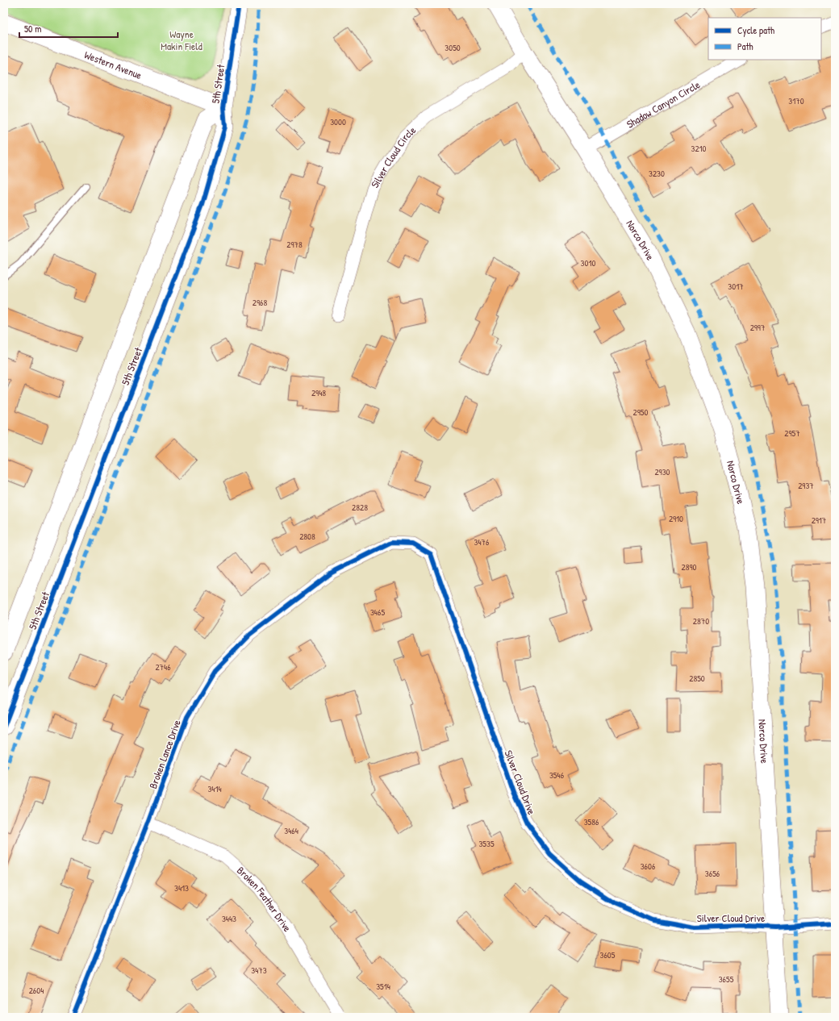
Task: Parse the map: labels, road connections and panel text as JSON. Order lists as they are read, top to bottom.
{
  "streets": {
    "street": [
      "Western Avenue",
      "5th Street",
      "Shadow Canyon Circle",
      "Silver Cloud Circle",
      "Norco Drive",
      "Broken Lance Drive",
      "Silver Cloud Drive",
      "Broken Feather Drive"
    ]
  },
  "crossings": [
    ["Western Avenue", "5th Street"],
    ["Shadow Canyon Circle", "Norco Drive"],
    ["Silver Cloud Circle", "Norco Drive"],
    ["Norco Drive", "Silver Cloud Drive"],
    ["Broken Lance Drive", "Silver Cloud Drive"],
    ["Broken Lance Drive", "Broken Feather Drive"]
  ],
  "parks": ["Wayne Makin Field"],
  "house_numbers": [
    "3050",
    "3170",
    "3000",
    "3210",
    "3230",
    "2978",
    "3010",
    "3017",
    "2968",
    "2997",
    "2948",
    "2950",
    "2957",
    "2930",
    "2937",
    "2828",
    "2910",
    "2917",
    "2808",
    "3476",
    "2890",
    "3465",
    "2870",
    "2746",
    "2850",
    "3546",
    "3414",
    "3586",
    "3464",
    "3535",
    "3606",
    "3656",
    "3413",
    "3443",
    "3605",
    "3473",
    "3655",
    "3514",
    "2604"
  ],
  "legend": ["Cycle path", "Path"],
  "scale_bar": "50 m"
}
